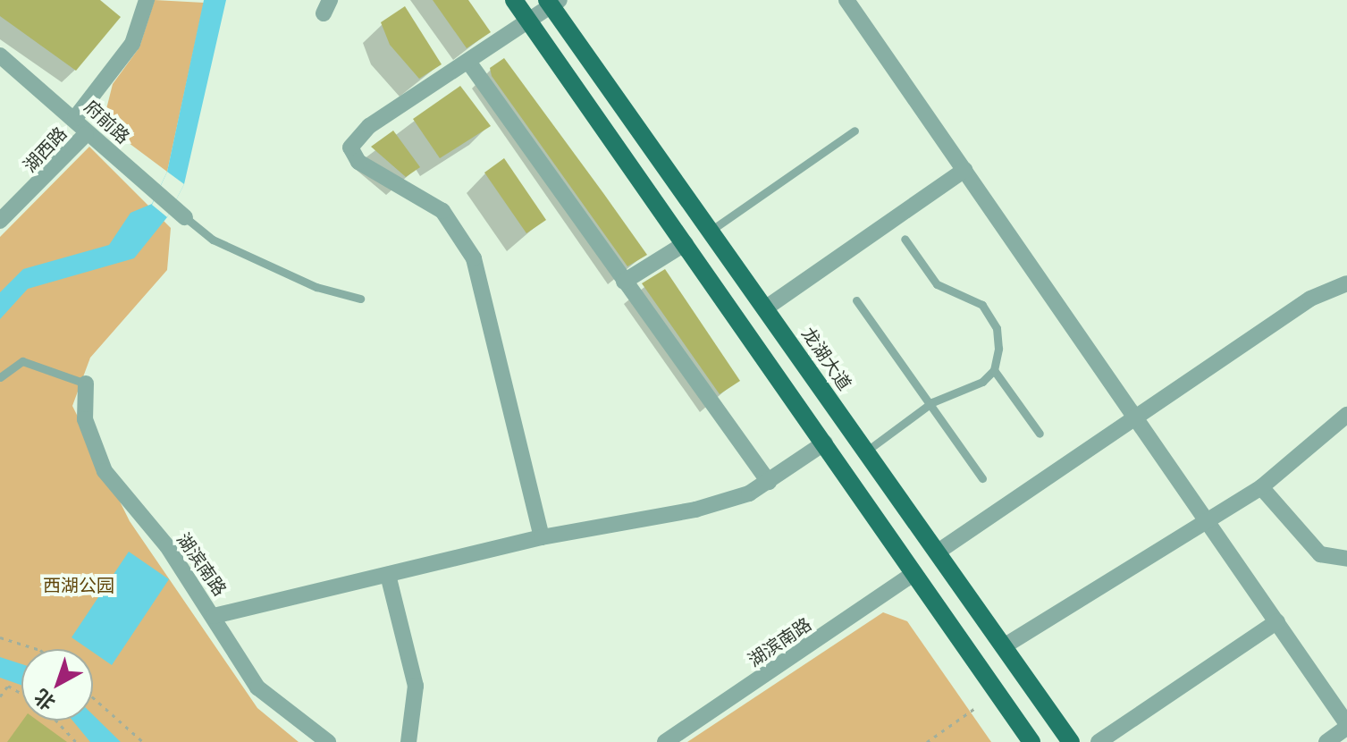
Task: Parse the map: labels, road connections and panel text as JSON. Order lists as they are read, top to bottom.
{
  "streets": {
    "main road": ["龙湖大道"],
    "street": ["府前路", "湖西路", "湖滨南路"]
  },
  "crossings": [
    ["府前路", "湖西路"]
  ],
  "parks": ["西湖公园"],
  "north": "bottom left"
}
